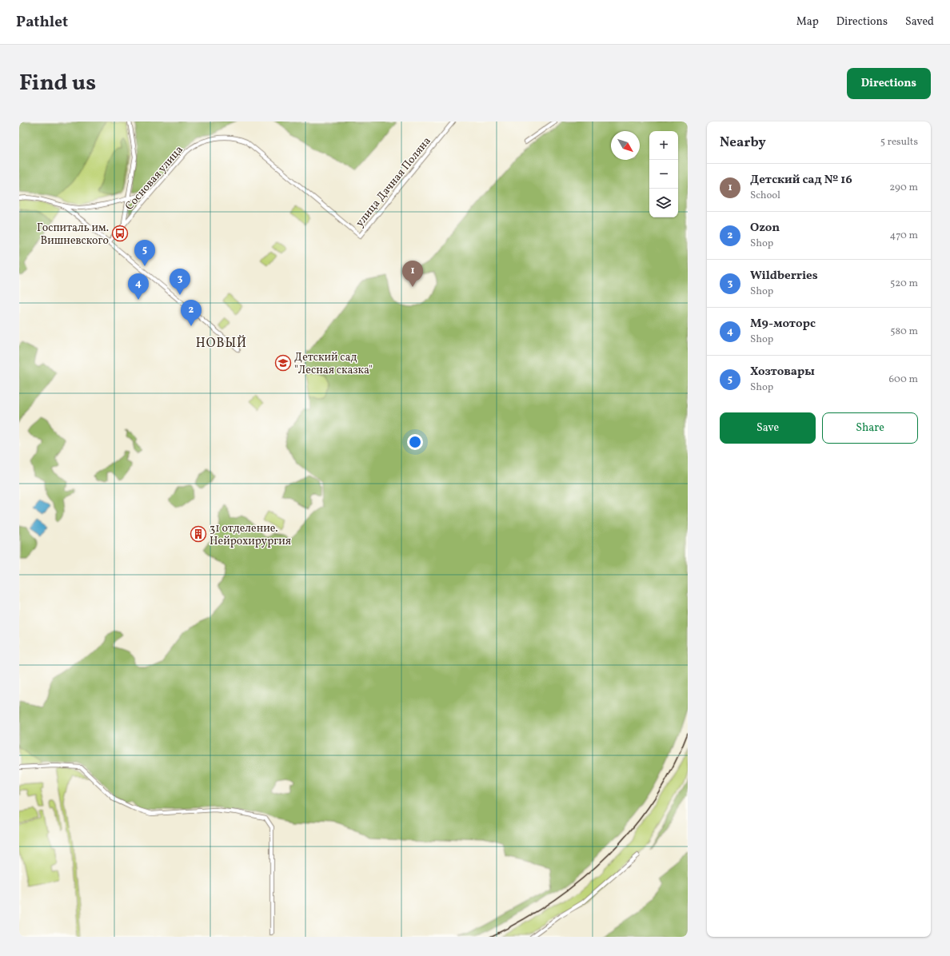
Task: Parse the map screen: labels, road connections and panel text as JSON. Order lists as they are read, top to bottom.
{
  "streets": {
    "street": ["Сосновая улица", "улица Дачная Поляна"]
  },
  "crossings": [
    ["Сосновая улица", "улица Дачная Поляна"]
  ],
  "districts": ["НОВЫЙ"],
  "places": {
    "bus stop": ["Госпиталь им. Вишневского"],
    "school or university": ["Детский сад \"Лесная сказка\""],
    "building": ["31 отделение. Нейрохирургия"]
  },
  "north": "bottom right",
  "page": {
    "header": "Pathlet",
    "nav": ["Map", "Directions", "Saved"],
    "title": "Find us",
    "buttons": [
      "Directions",
      ["Save", "Share"]
    ],
    "heading": ["Nearby", "5 results"],
    "map_buttons": ["+", "−"],
    "list": [
      {
        "mark": "1",
        "name": "Детский сад № 16",
        "note": "School",
        "value": "290 m"
      },
      {
        "mark": "2",
        "name": "Ozon",
        "note": "Shop",
        "value": "470 m"
      },
      {
        "mark": "3",
        "name": "Wildberries",
        "note": "Shop",
        "value": "520 m"
      },
      {
        "mark": "4",
        "name": "М9-моторс",
        "note": "Shop",
        "value": "580 m"
      },
      {
        "mark": "5",
        "name": "Хозтовары",
        "note": "Shop",
        "value": "600 m"
      }
    ],
    "pins": [
      "5",
      "1",
      "3",
      "4",
      "2"
    ]
  }
}
